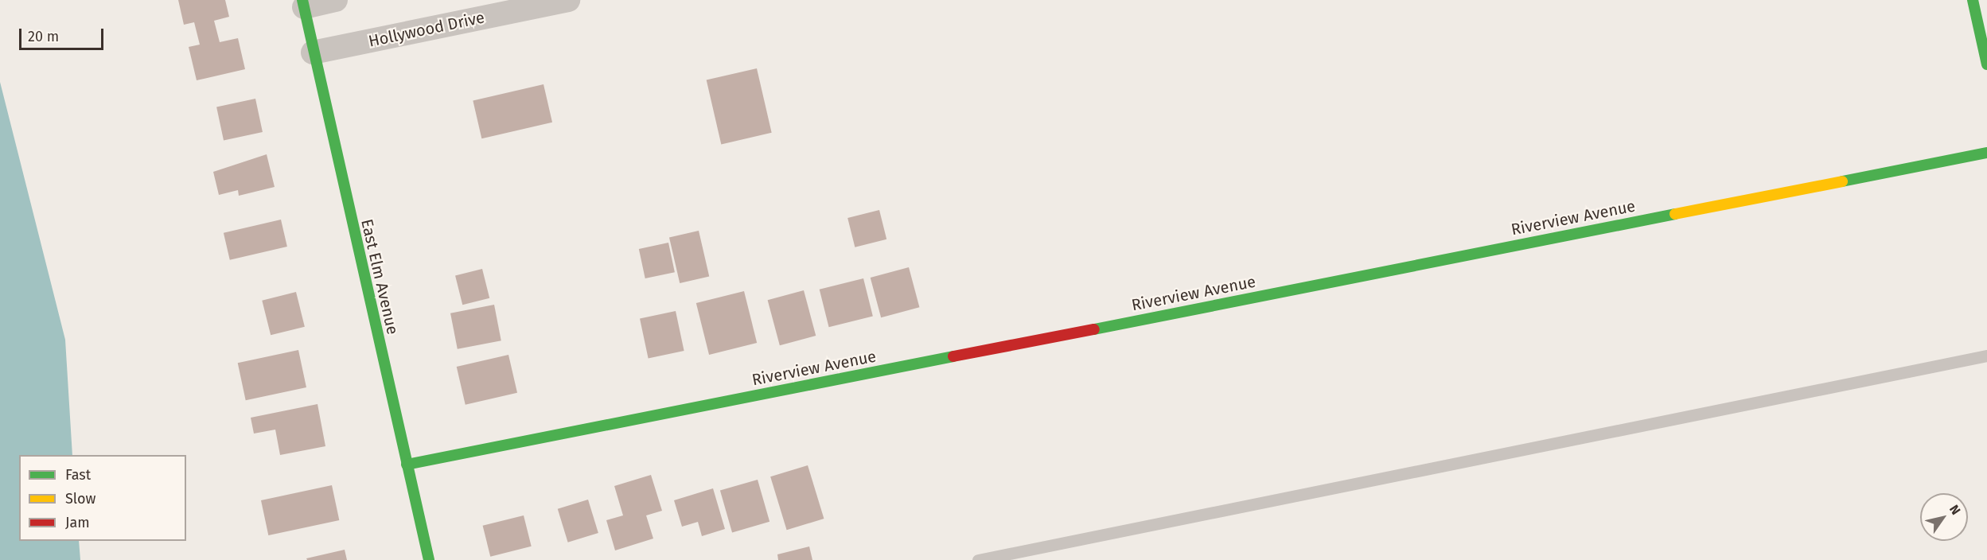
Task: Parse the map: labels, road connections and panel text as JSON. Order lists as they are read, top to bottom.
{
  "streets": {
    "street": ["Hollywood Drive", "Riverview Avenue", "East Elm Avenue"]
  },
  "crossings": [
    ["Hollywood Drive", "East Elm Avenue"],
    ["Riverview Avenue", "East Elm Avenue"]
  ],
  "legend": ["Fast", "Slow", "Jam"],
  "scale_bar": "20 m",
  "north": "top right"
}
